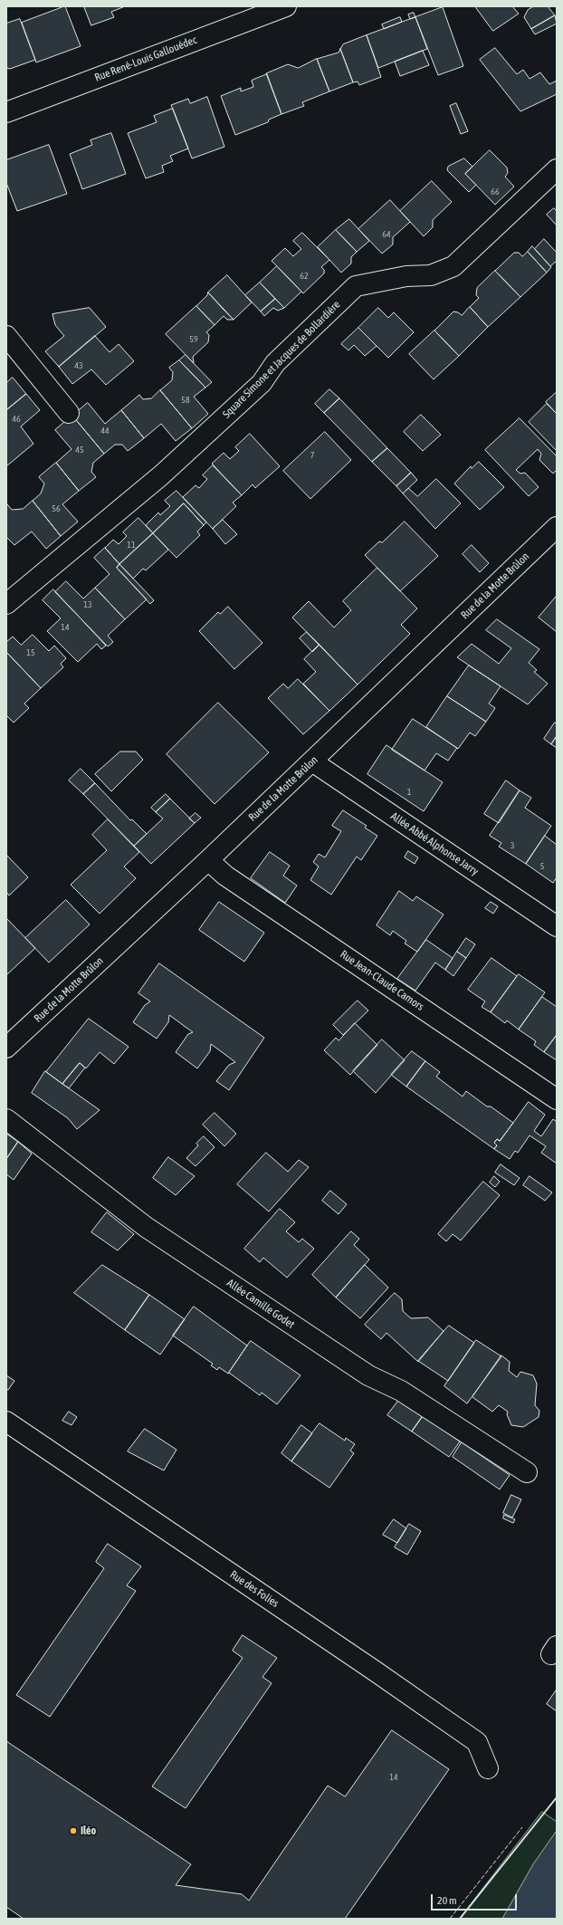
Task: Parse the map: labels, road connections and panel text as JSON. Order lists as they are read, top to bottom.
{
  "streets": {
    "street": [
      "Rue René-Louis Gallouédec",
      "Square Simone et Jacques de Bollardière",
      "Rue de la Motte Brûlon",
      "Allée Abbé Alphonse Jarry",
      "Rue Jean-Claude Camors",
      "Allée Camille Godet",
      "Rue des Folies"
    ]
  },
  "crossings": [
    ["Rue de la Motte Brûlon", "Allée Abbé Alphonse Jarry"],
    ["Rue de la Motte Brûlon", "Rue Jean-Claude Camors"]
  ],
  "places": ["Iléo"],
  "house_numbers": [
    "66",
    "64",
    "62",
    "59",
    "43",
    "58",
    "46",
    "44",
    "45",
    "7",
    "56",
    "11",
    "13",
    "14",
    "15",
    "1",
    "3",
    "5",
    "14"
  ],
  "scale_bar": "20 m"
}
